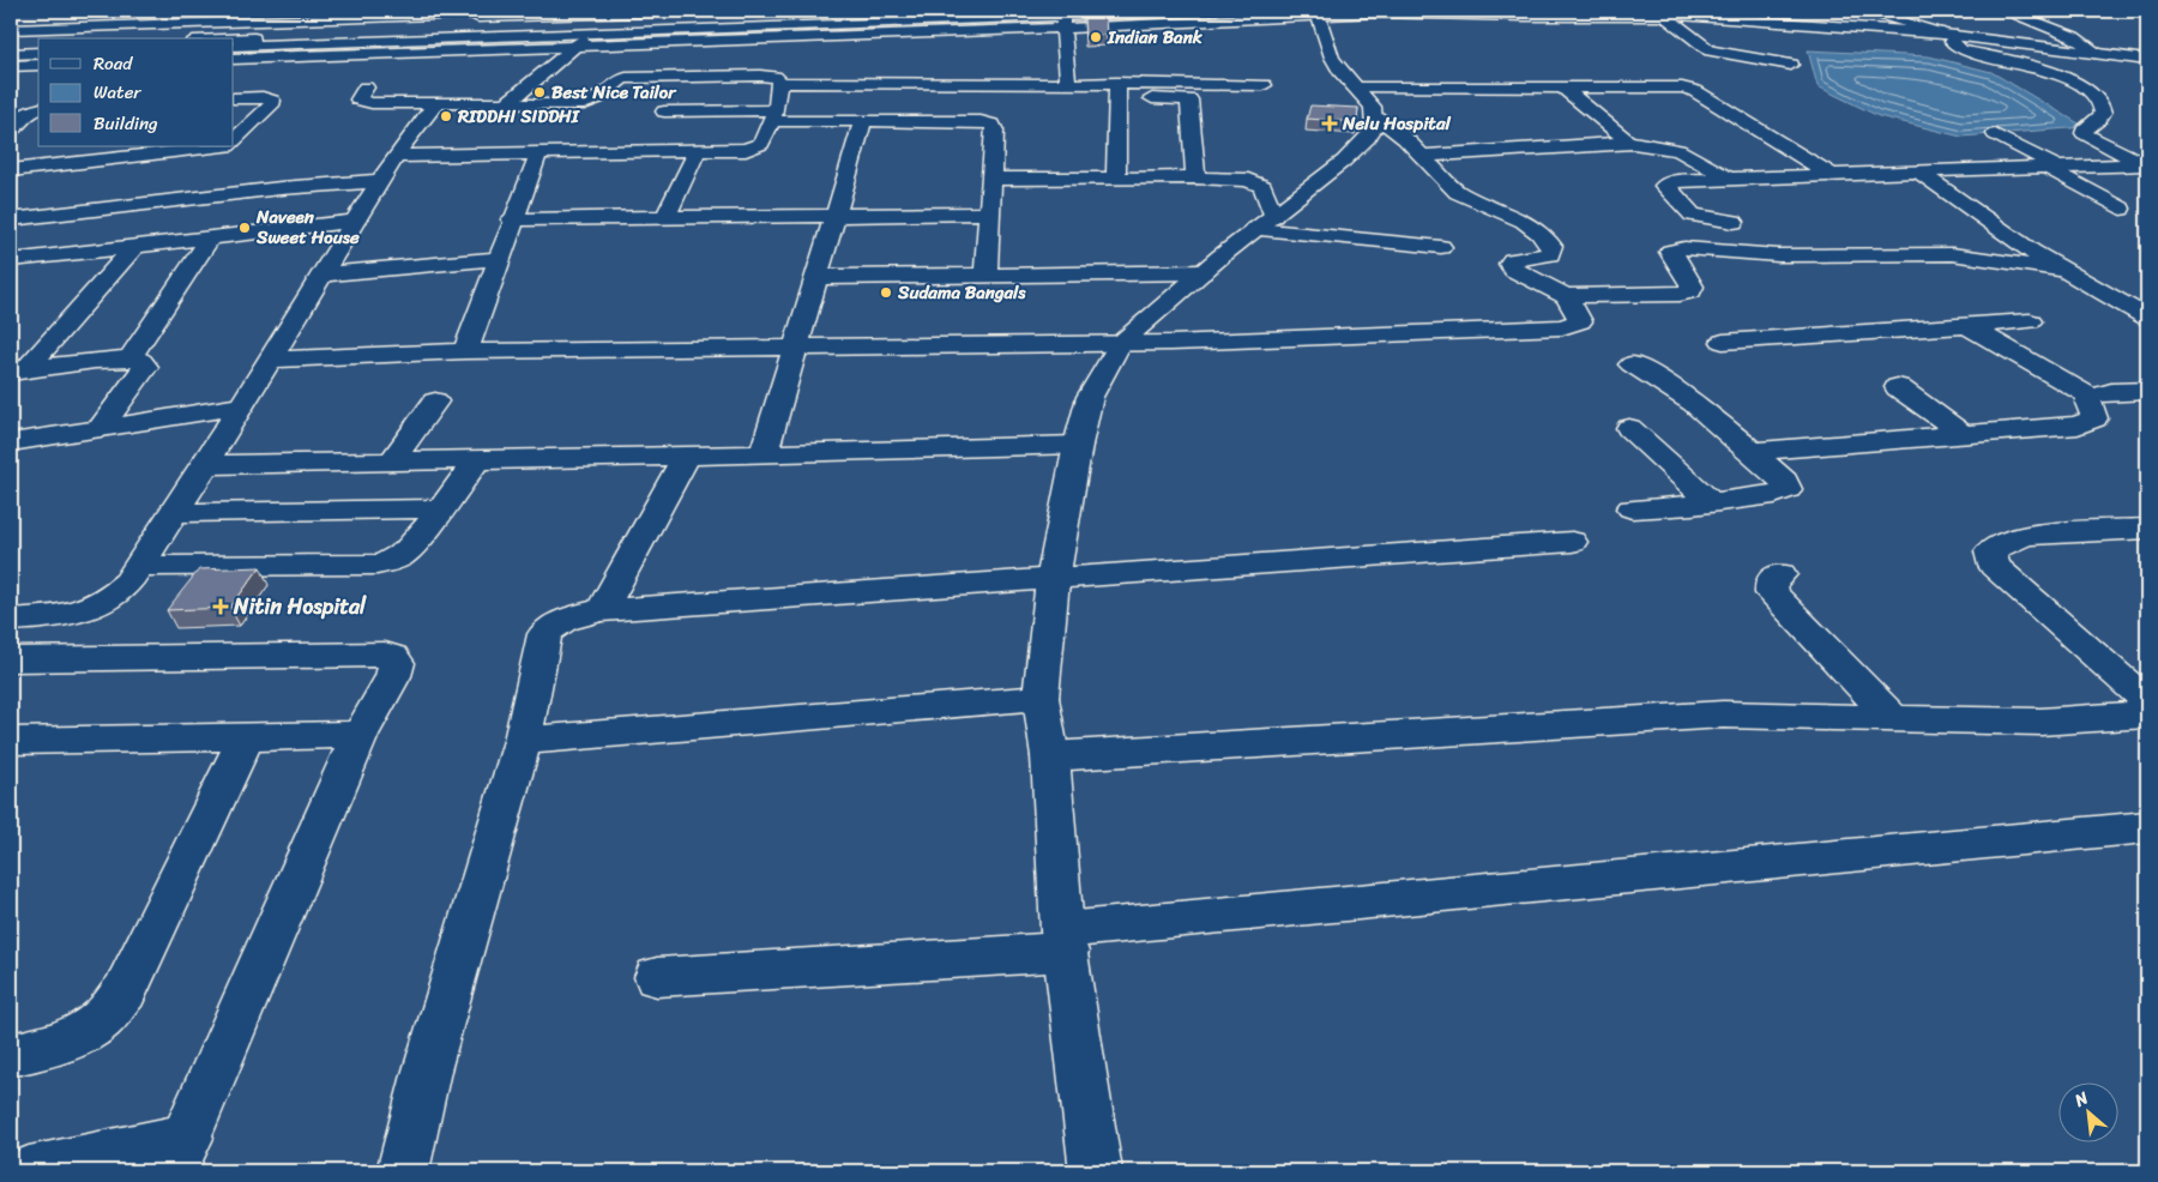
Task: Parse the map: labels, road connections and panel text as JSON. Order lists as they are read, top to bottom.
{
  "places": {
    "other": [
      "Indian Bank",
      "Best Nice Tailor",
      "RIDDHI SIDDHI",
      "Naveen Sweet House",
      "Sudama Bangals"
    ],
    "health": ["Nelu Hospital", "Nitin Hospital"]
  },
  "legend": ["Road", "Water", "Building"],
  "north": "top left"
}
